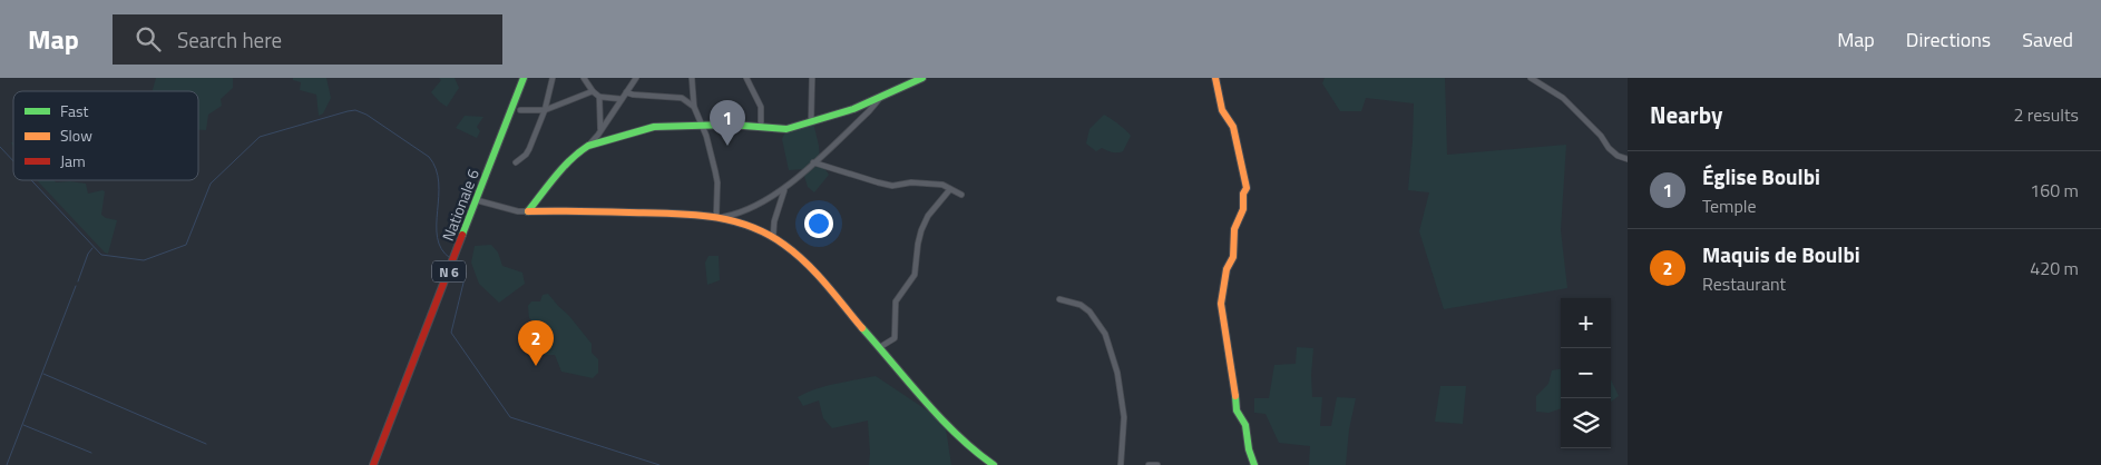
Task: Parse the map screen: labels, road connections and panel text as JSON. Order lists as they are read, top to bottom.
{
  "streets": {
    "street": ["Nationale 6", "N 6"]
  },
  "legend": ["Fast", "Slow", "Jam"],
  "page": {
    "header": "Map",
    "search": "Search here",
    "nav": ["Map", "Directions", "Saved"],
    "heading": ["Nearby", "2 results"],
    "pins": ["1", "2"],
    "list": [
      {
        "mark": "1",
        "name": "Église Boulbi",
        "note": "Temple",
        "value": "160 m"
      },
      {
        "mark": "2",
        "name": "Maquis de Boulbi",
        "note": "Restaurant",
        "value": "420 m"
      }
    ],
    "map_buttons": ["+", "−"]
  }
}
